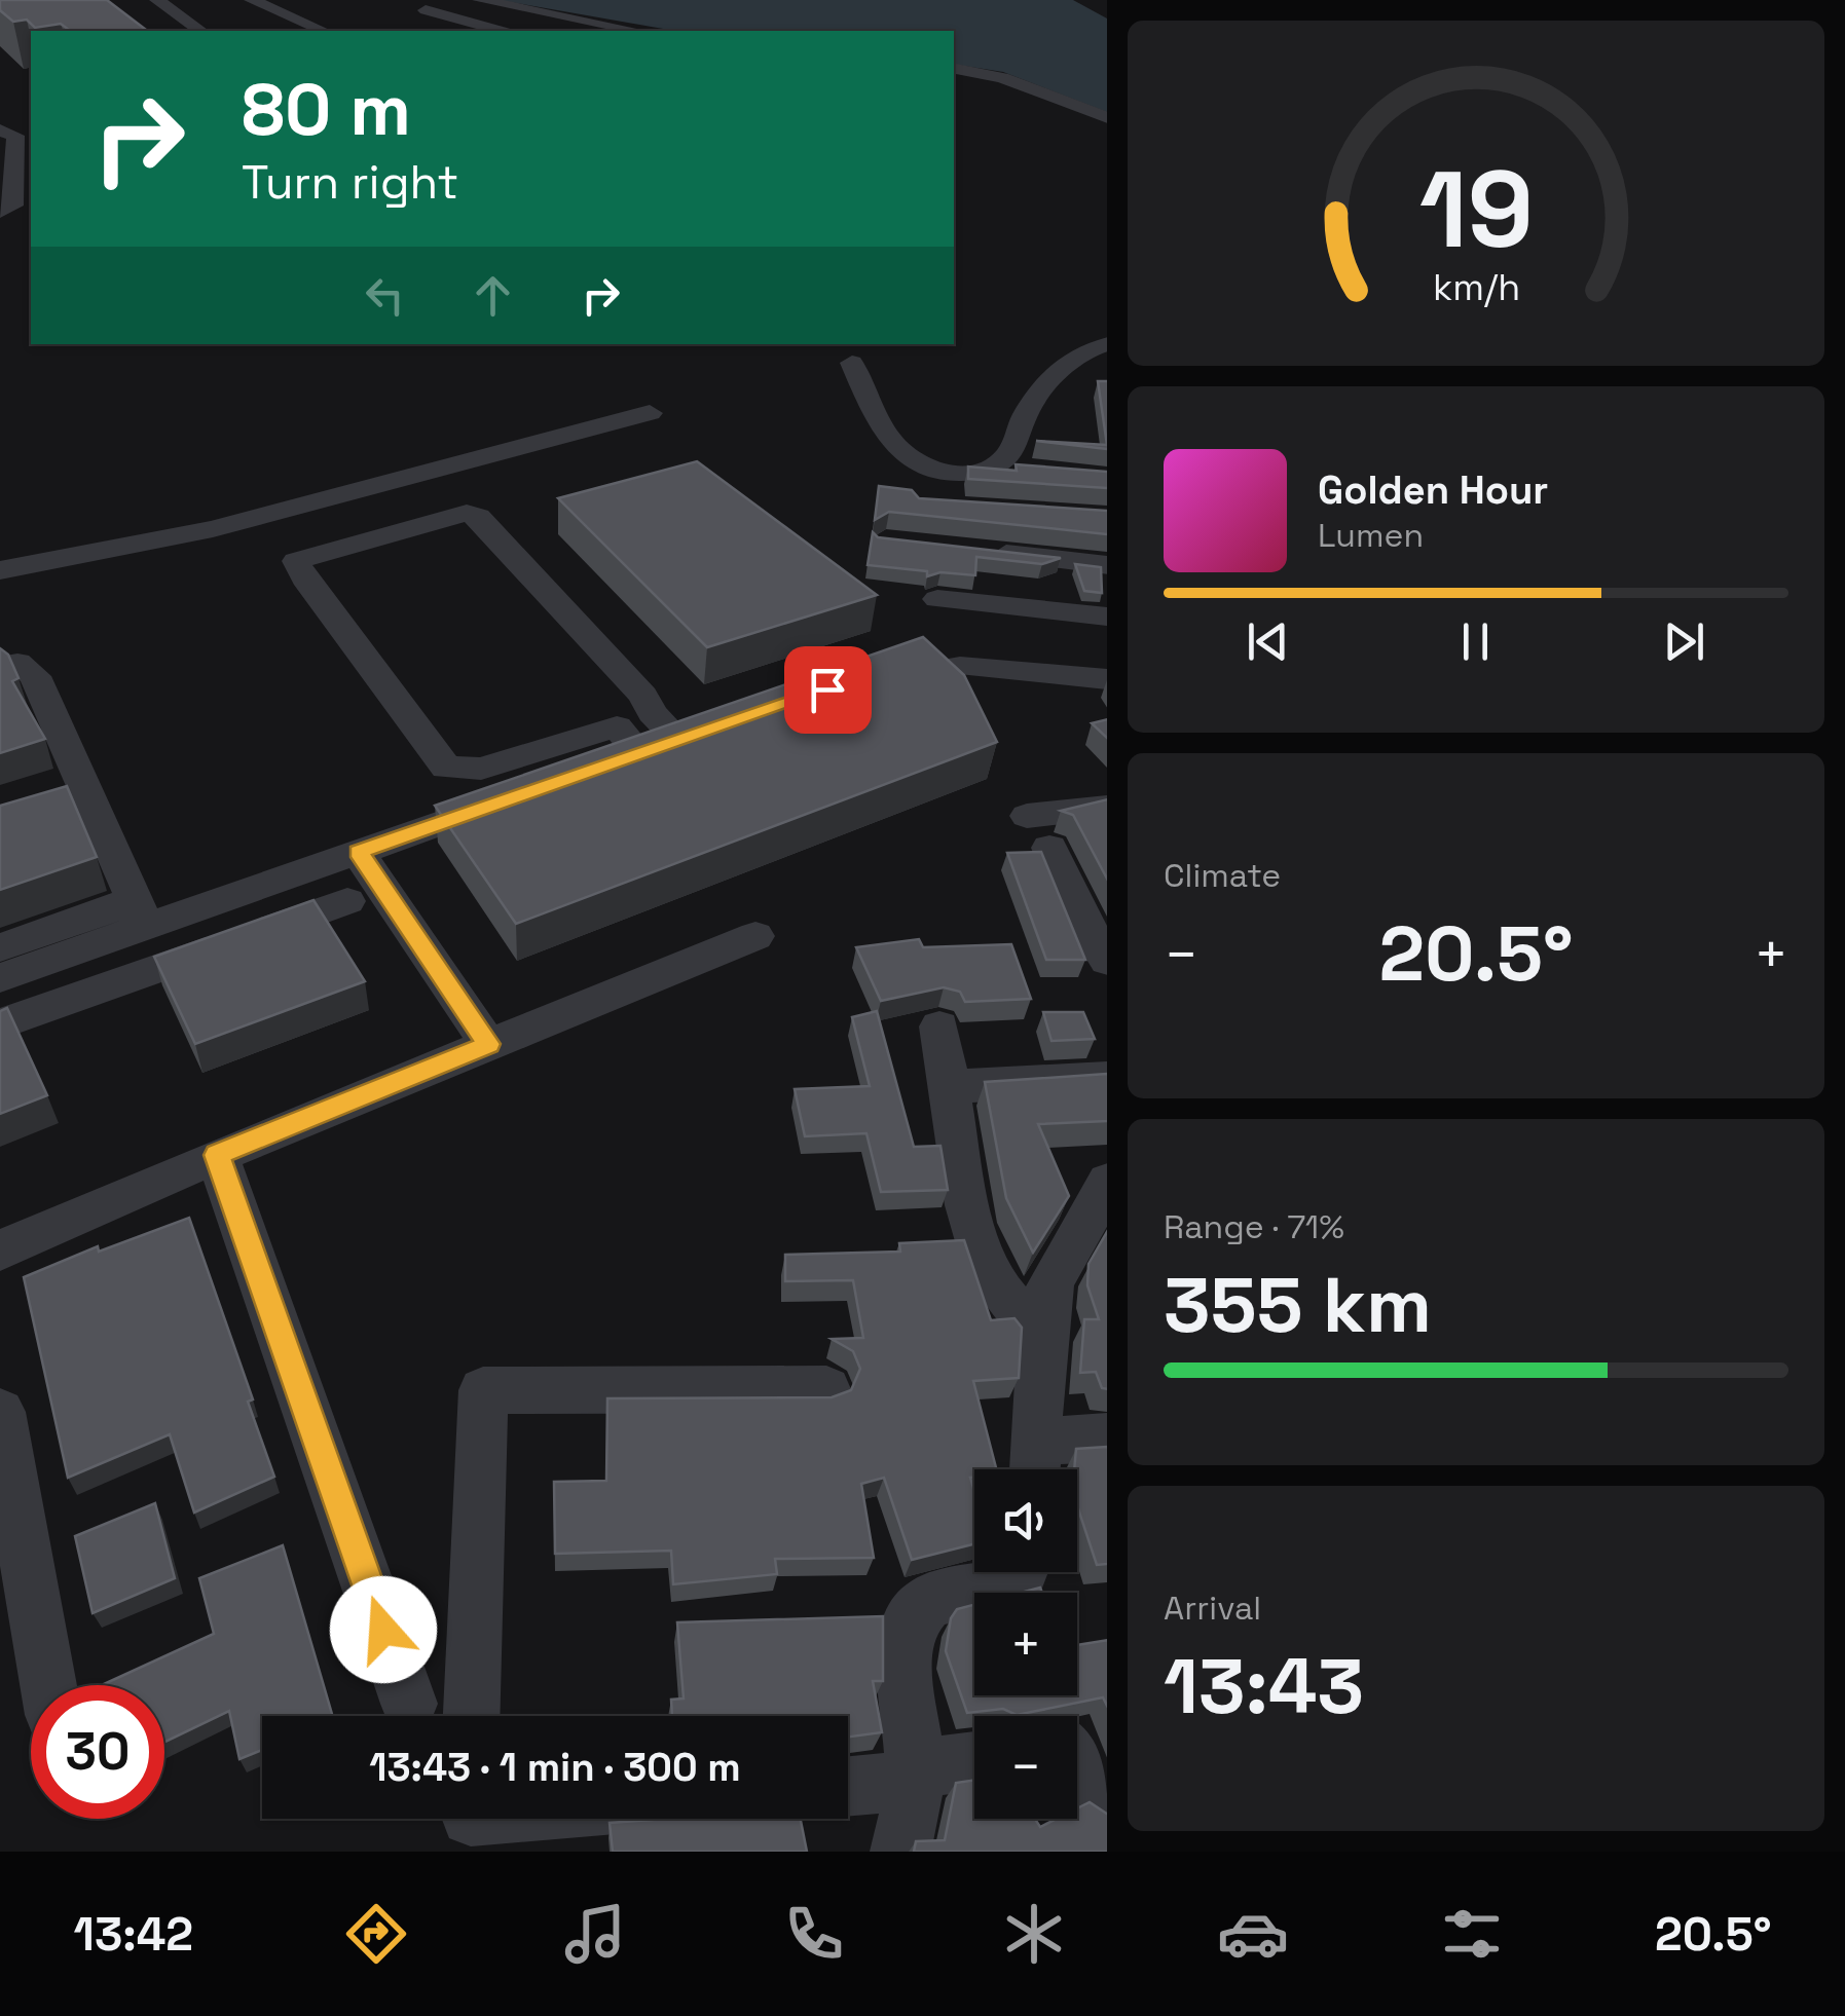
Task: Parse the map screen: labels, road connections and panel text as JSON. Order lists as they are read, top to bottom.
{
  "page": {
    "turn": ["80 m", "Turn right"],
    "song": ["Golden Hour", "Lumen"],
    "tile": [
      "Climate",
      ["Range · 71%", "355 km"],
      ["Arrival", "13:43"]
    ],
    "heat": ["−", "20.5°", "+"],
    "map_buttons": ["+", "−"],
    "limit": "30",
    "trip": "13:43 · 1 min · 300 m",
    "tabs": ["13:42", "20.5°"],
    "gauge": ["19", "km/h"]
  }
}
